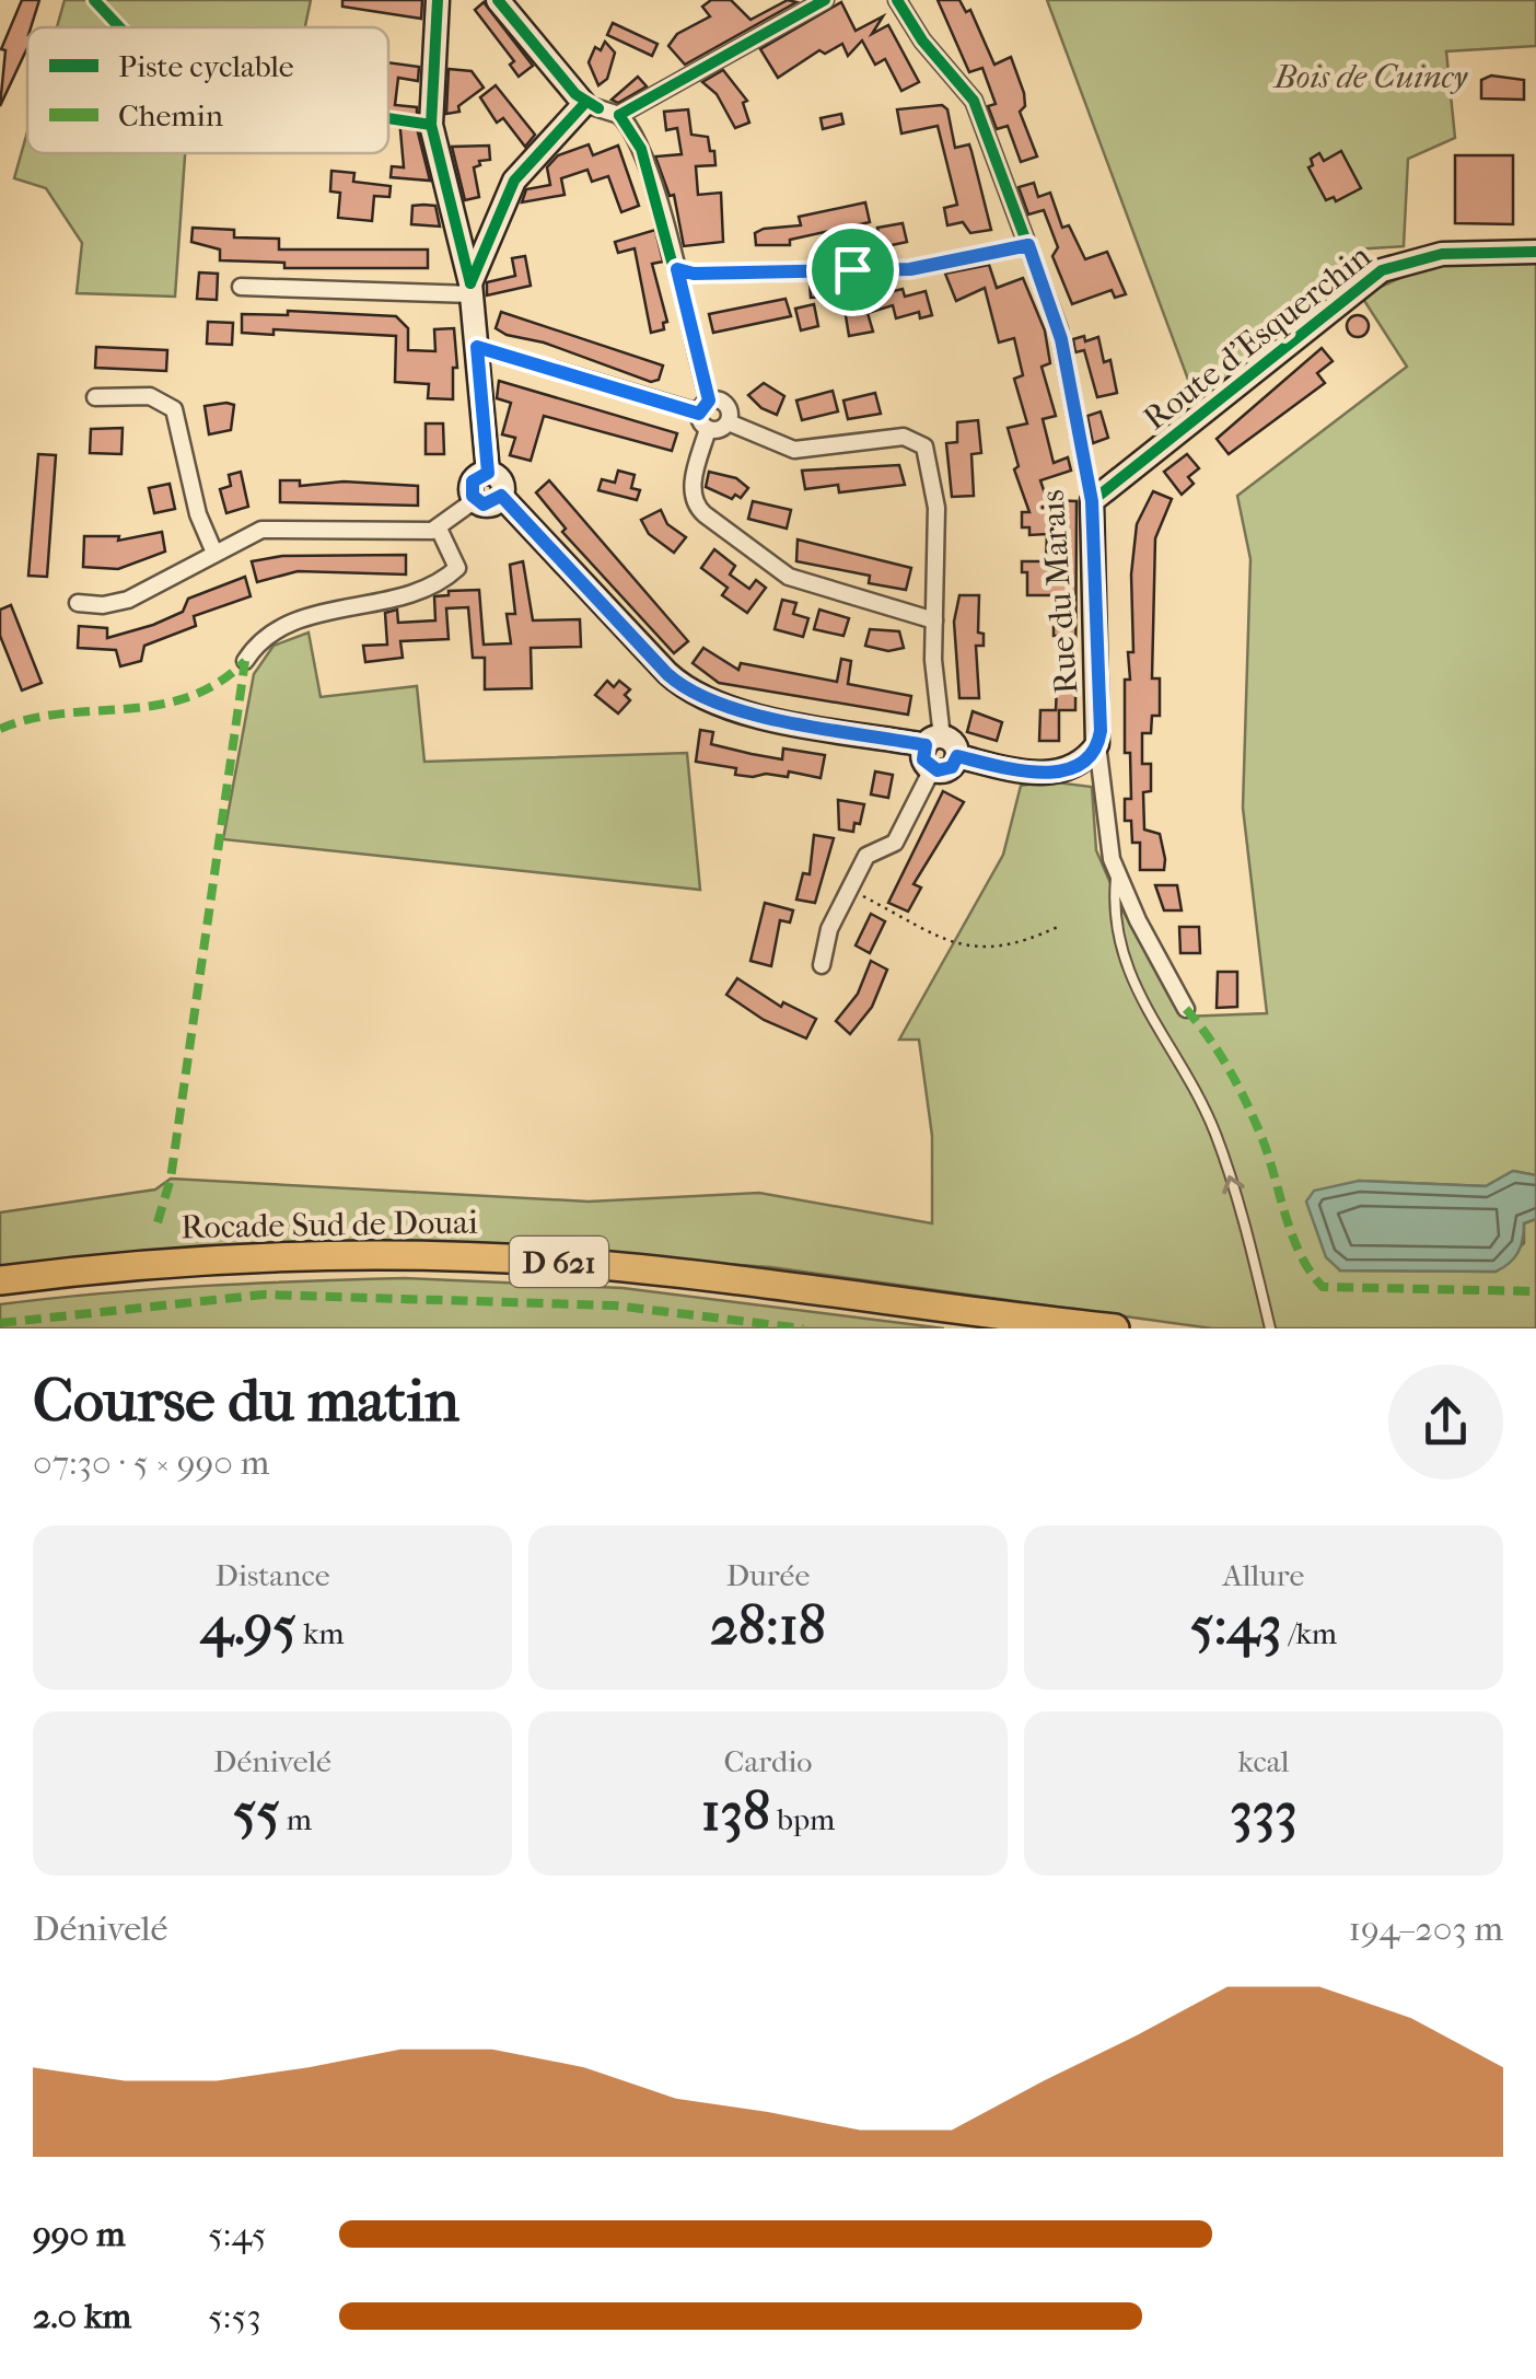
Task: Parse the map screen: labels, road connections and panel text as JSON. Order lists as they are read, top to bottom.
{
  "streets": {
    "highway": ["Rocade Sud de Douai", "D 621"],
    "street": ["Route d'Esquerchin", "Rue du Marais"]
  },
  "crossings": [
    ["Route d'Esquerchin", "Rue du Marais"]
  ],
  "parks": ["Bois de Cuincy"],
  "legend": ["Piste cyclable", "Chemin"],
  "page": {
    "heading": ["Course du matin", "07:30 · 5 × 990 m"],
    "stats": [
      ["Distance", "4.95 km"],
      ["Durée", "28:18"],
      ["Allure", "5:43 /km"],
      ["Dénivelé", "55 m"],
      ["Cardio", "138 bpm"],
      ["kcal", "333"]
    ],
    "chart": ["Dénivelé", "194–203 m"],
    "list": [
      {
        "name": "990 m",
        "note": "5:45"
      },
      {
        "name": "2.0 km",
        "note": "5:53"
      }
    ]
  }
}
